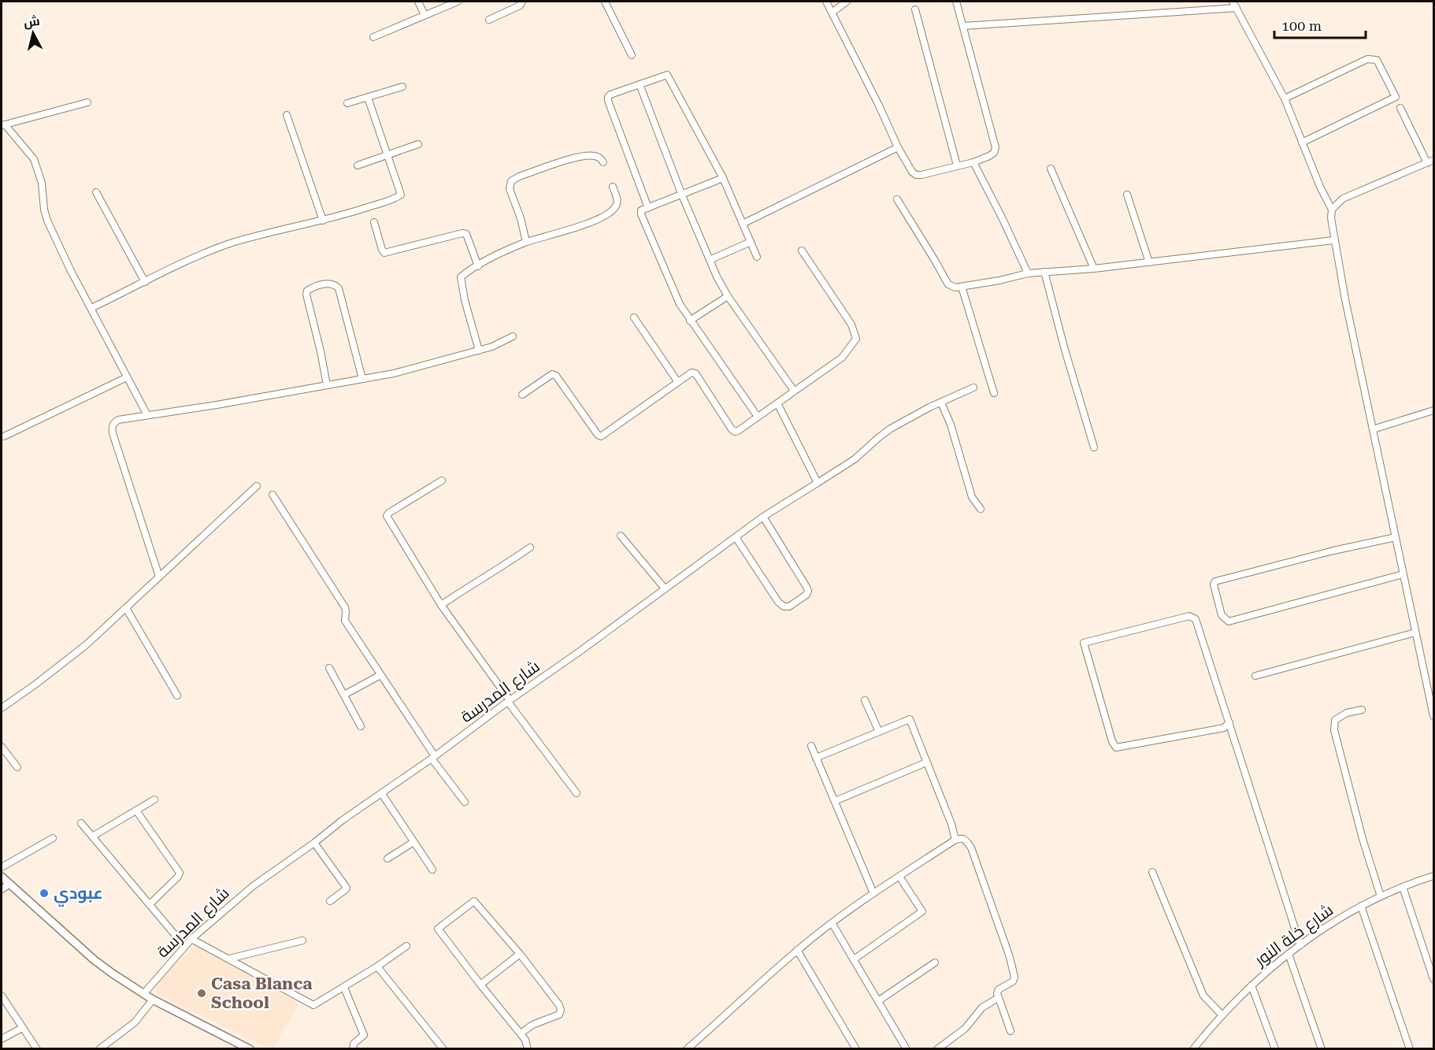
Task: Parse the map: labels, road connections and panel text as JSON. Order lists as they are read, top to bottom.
{
  "streets": {
    "street": ["شارع المدرسة", "شارع خلة النور"]
  },
  "places": ["عبودي", "Casa Blanca School"],
  "scale_bar": "100 m",
  "north": "top"
}
